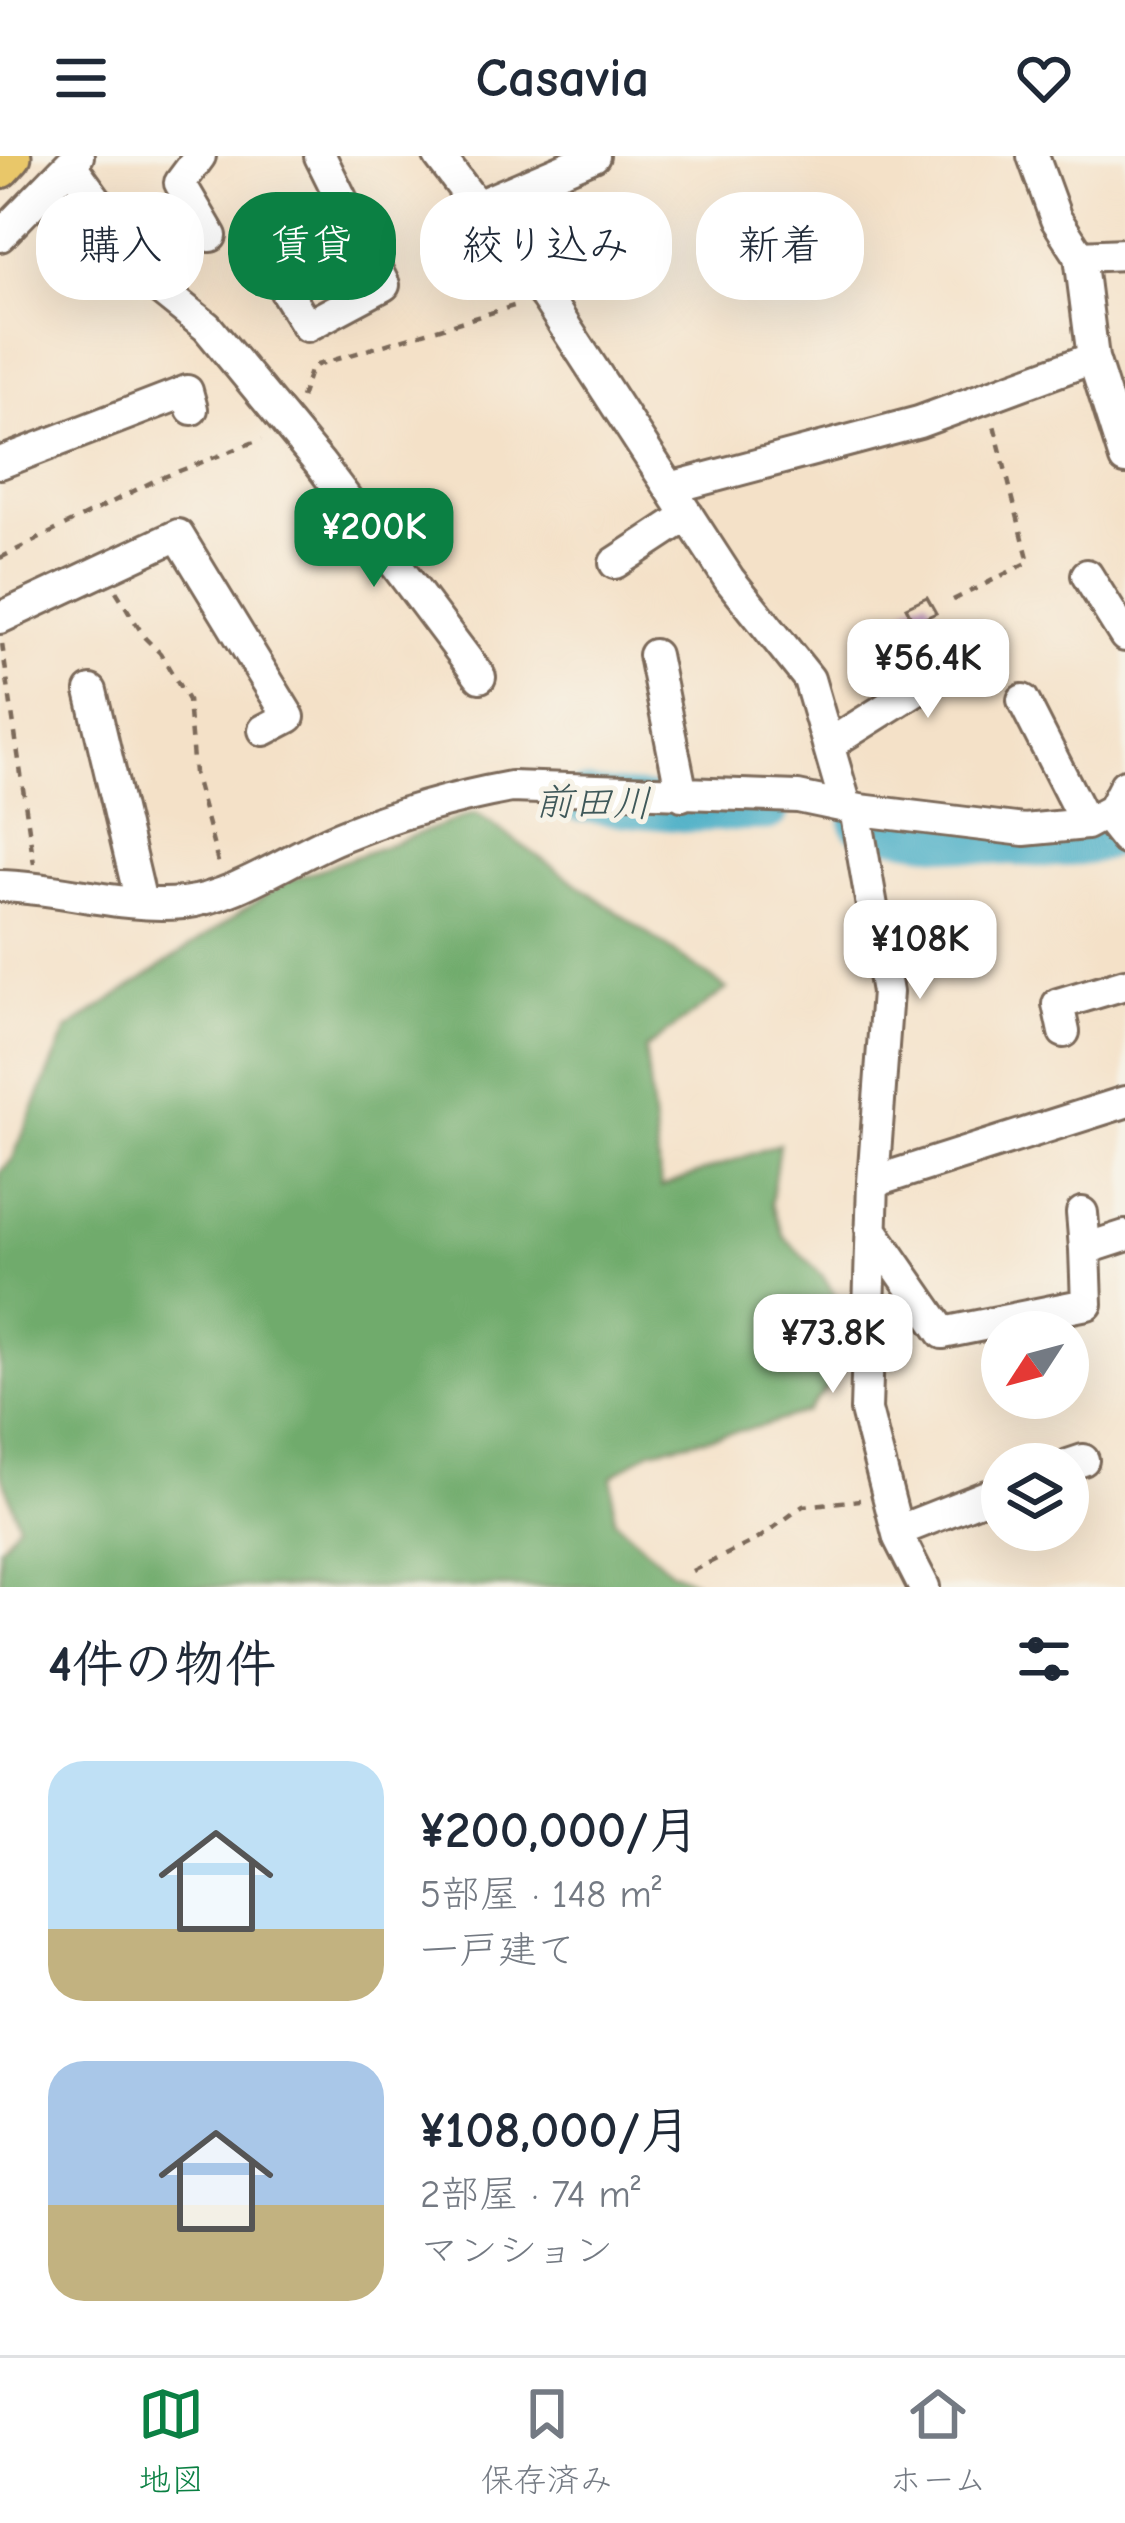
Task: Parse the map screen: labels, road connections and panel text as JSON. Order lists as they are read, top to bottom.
{
  "water": ["前田川"],
  "north": "bottom left",
  "page": {
    "header": "Casavia",
    "chip": [
      "購入",
      "賃貸",
      "絞り込み",
      "新着"
    ],
    "price": [
      "¥200K",
      "¥56.4K",
      "¥108K",
      "¥73.8K"
    ],
    "heading": "4件の物件",
    "list": [
      {
        "name": "¥200,000/月",
        "note": "5部屋 · 148 m² · 一戸建て"
      },
      {
        "name": "¥108,000/月",
        "note": "2部屋 · 74 m² · マンション"
      }
    ],
    "tabs": ["地図", "保存済み", "ホーム"]
  }
}
